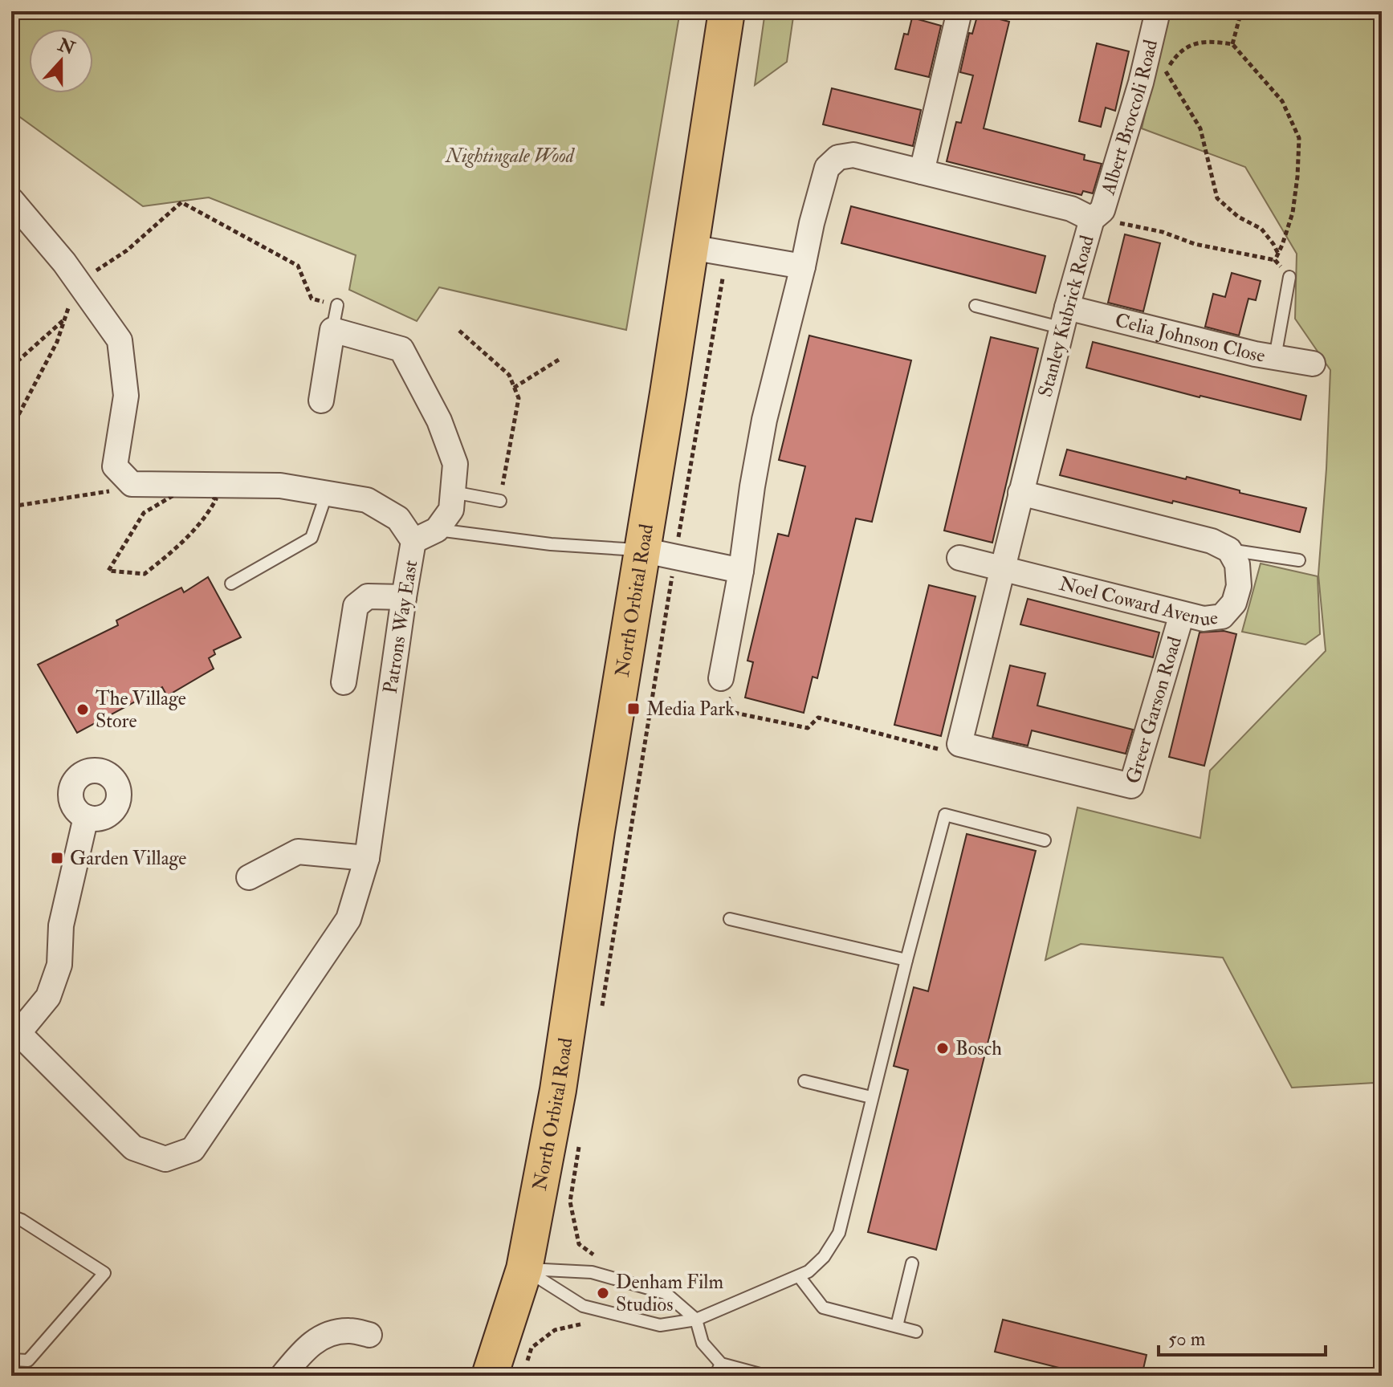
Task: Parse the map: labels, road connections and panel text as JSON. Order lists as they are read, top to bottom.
{
  "streets": {
    "main road": ["North Orbital Road"],
    "street": [
      "Albert Broccoli Road",
      "Stanley Kubrick Road",
      "Celia Johnson Close",
      "Noel Coward Avenue",
      "Patrons Way East",
      "Greer Garson Road"
    ]
  },
  "crossings": [
    ["Albert Broccoli Road", "Stanley Kubrick Road"],
    ["Stanley Kubrick Road", "Celia Johnson Close"],
    ["Stanley Kubrick Road", "Noel Coward Avenue"],
    ["Stanley Kubrick Road", "Greer Garson Road"],
    ["Noel Coward Avenue", "Greer Garson Road"]
  ],
  "parks": ["Nightingale Wood"],
  "places": {
    "transit": ["Media Park", "Garden Village"],
    "other": ["The Village Store", "Bosch", "Denham Film Studios"]
  },
  "scale_bar": "50 m",
  "north": "top"
}
